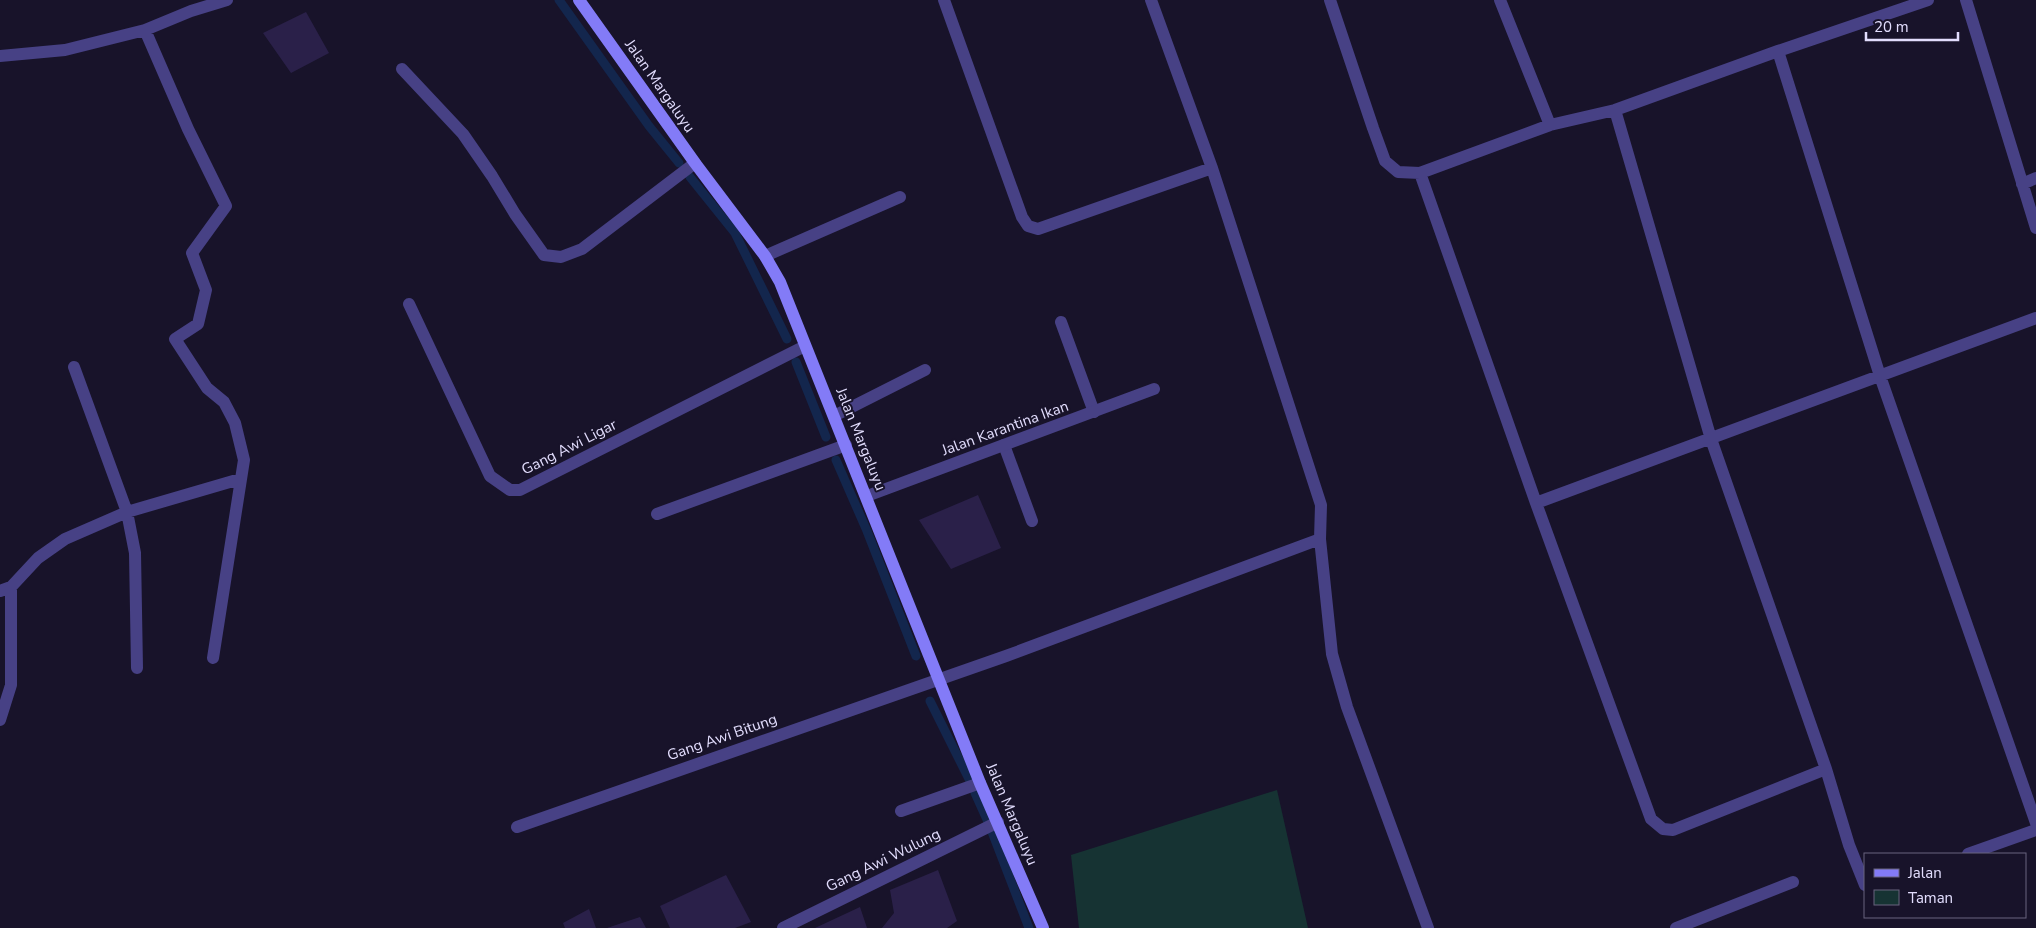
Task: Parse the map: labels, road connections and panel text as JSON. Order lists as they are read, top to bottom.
{
  "streets": {
    "main road": ["Jalan Margaluyu"],
    "street": [
      "Jalan Karantina Ikan",
      "Gang Awi Ligar",
      "Gang Awi Bitung",
      "Gang Awi Wulung"
    ]
  },
  "crossings": [
    ["Jalan Margaluyu", "Jalan Karantina Ikan"],
    ["Jalan Margaluyu", "Gang Awi Ligar"],
    ["Jalan Margaluyu", "Gang Awi Bitung"],
    ["Jalan Margaluyu", "Gang Awi Wulung"]
  ],
  "legend": ["Jalan", "Taman"],
  "scale_bar": "20 m"
}
